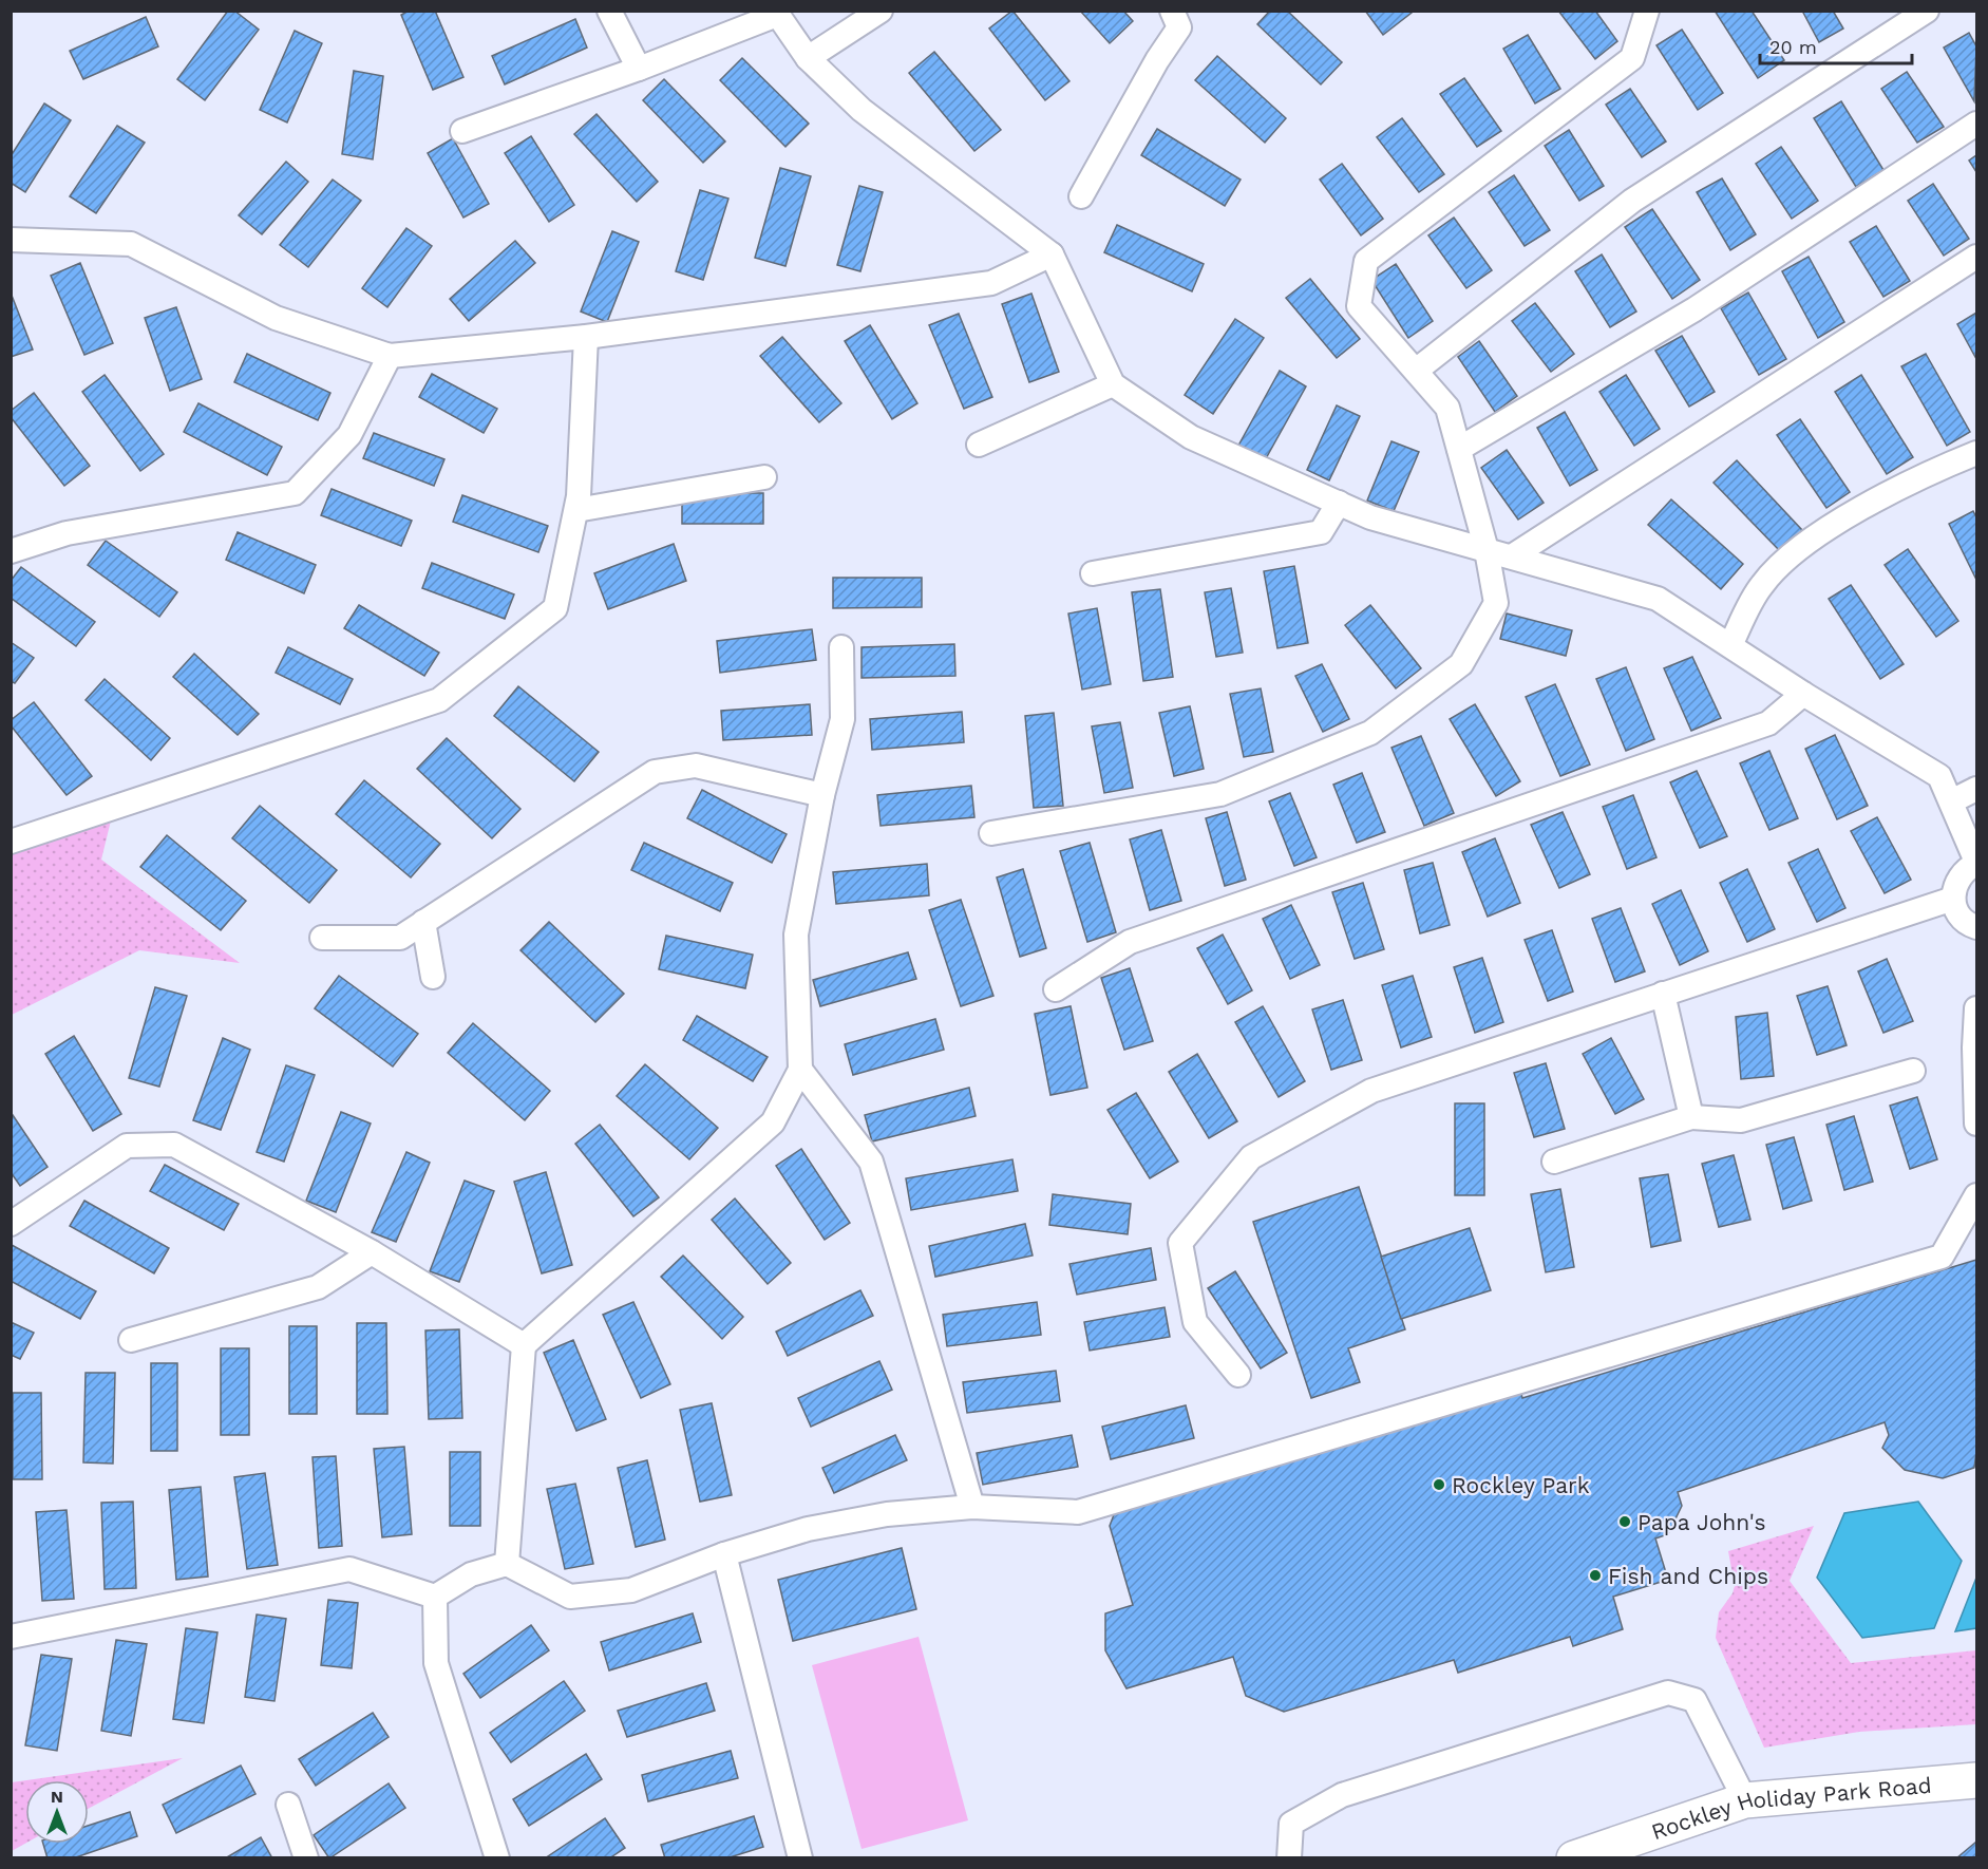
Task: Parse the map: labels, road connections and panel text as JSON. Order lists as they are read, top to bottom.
{
  "streets": {
    "street": ["Rockley Holiday Park Road"]
  },
  "places": ["Rockley Park", "Papa John's", "Fish and Chips"],
  "scale_bar": "20 m",
  "north": "top"
}
